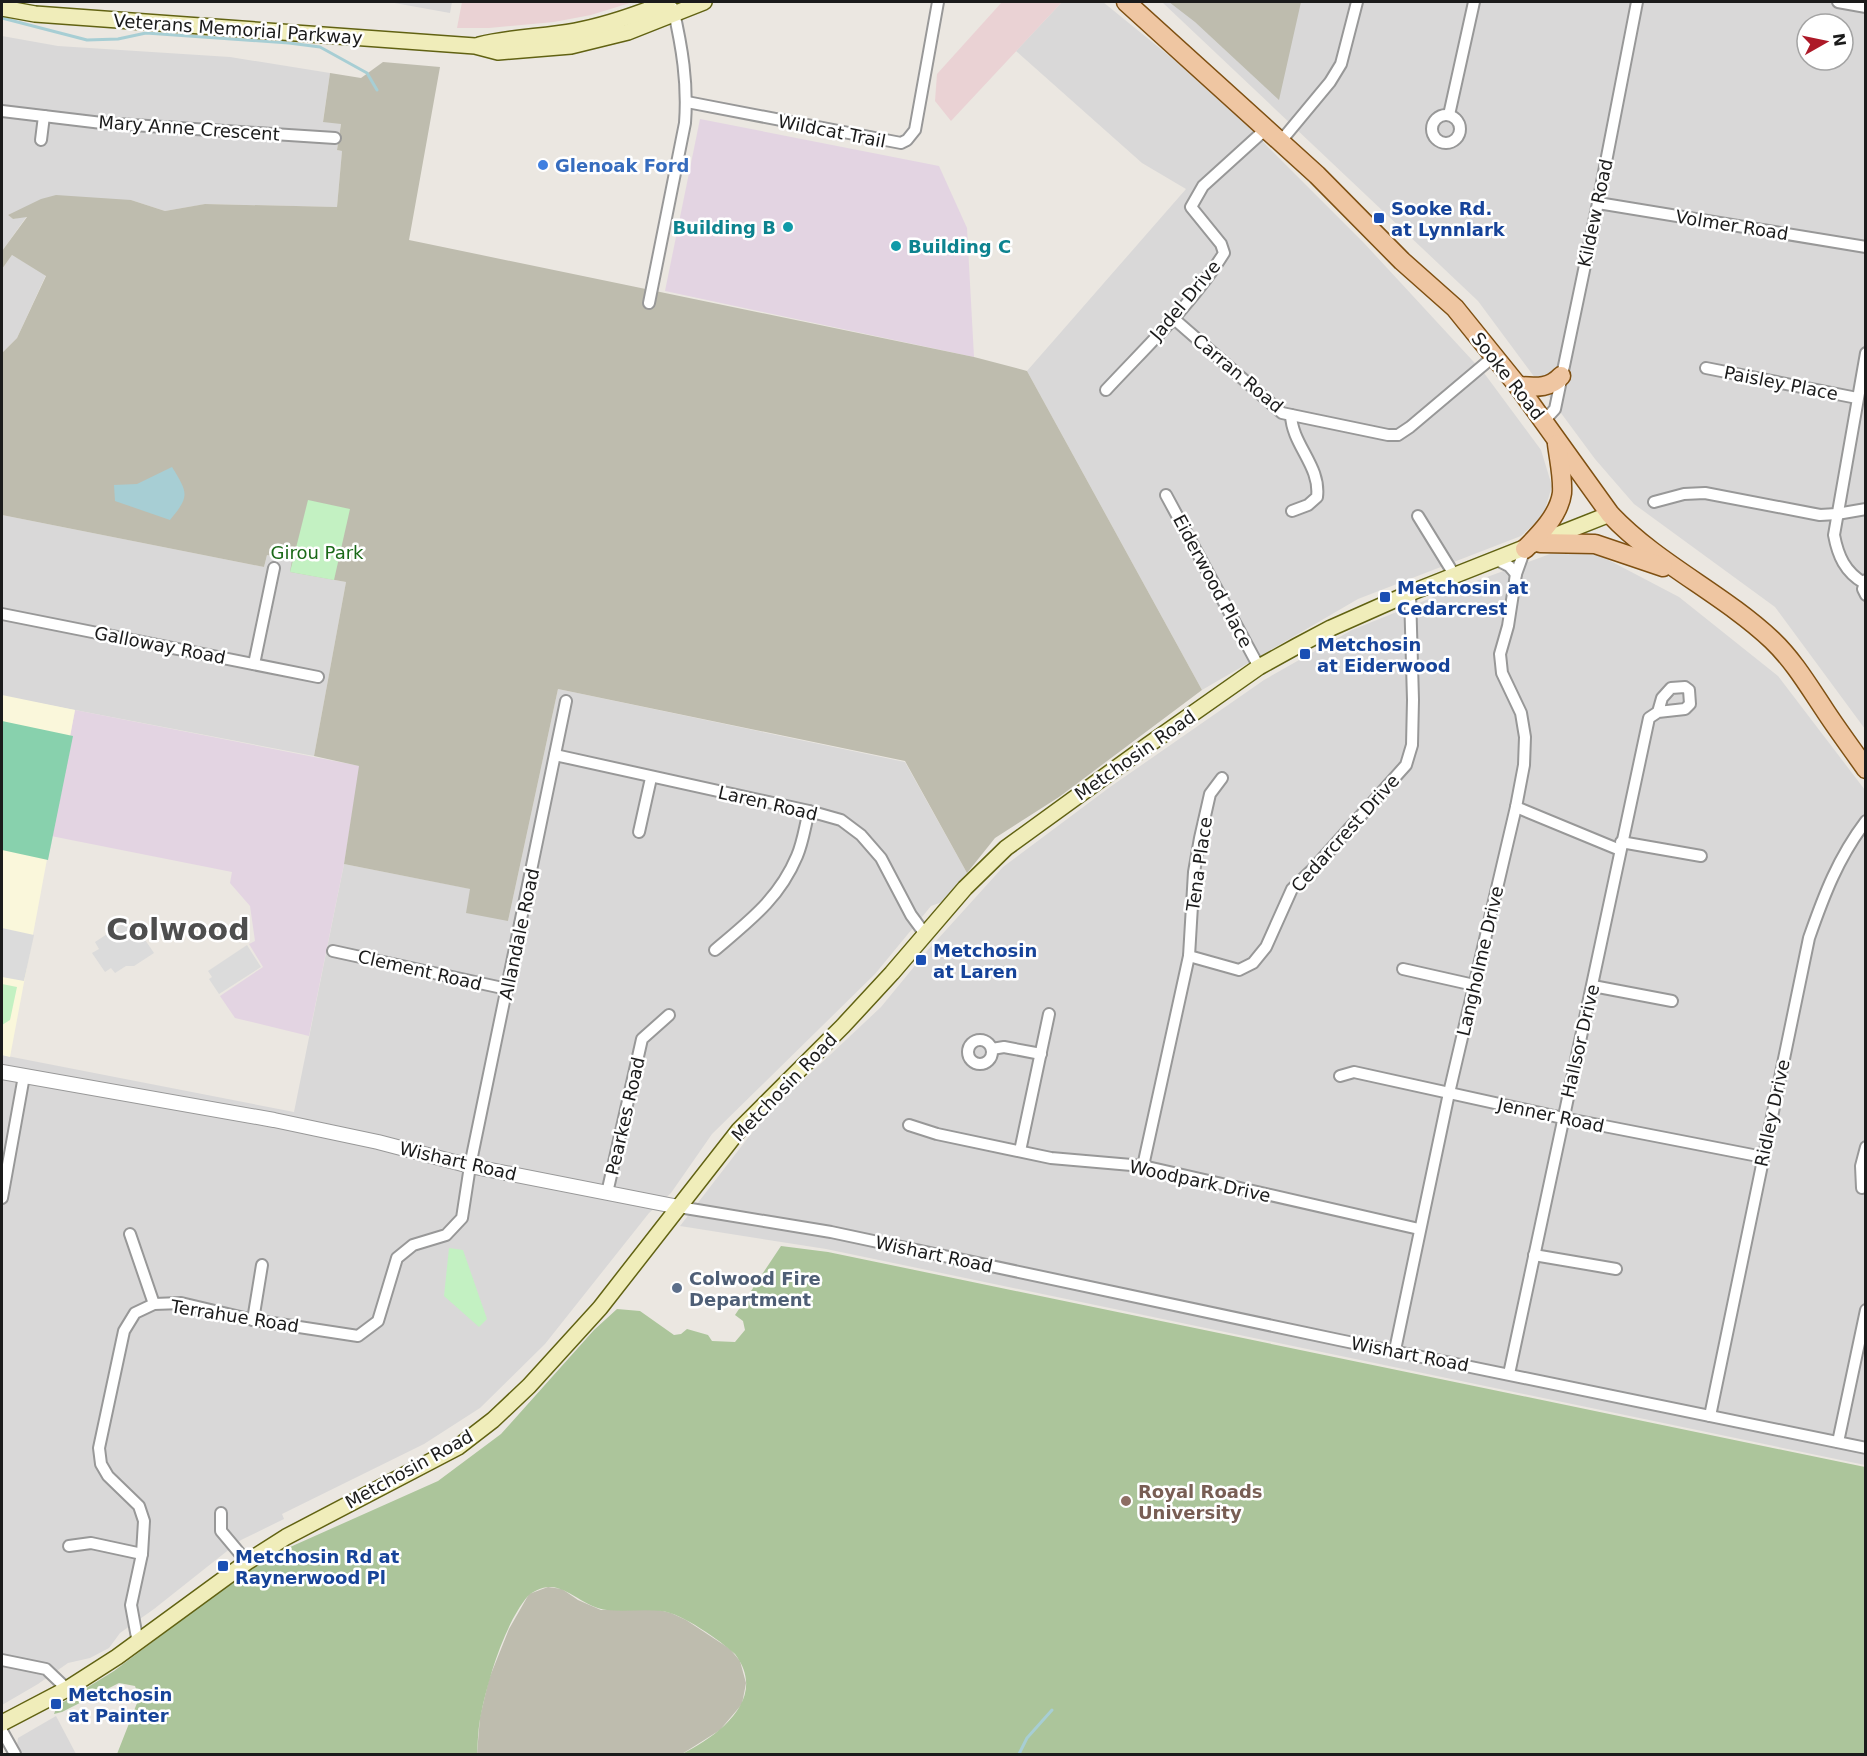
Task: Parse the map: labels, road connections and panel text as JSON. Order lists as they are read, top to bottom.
{
  "streets": {
    "main road": ["Veterans Memorial Parkway", "Sooke Road", "Metchosin Road"],
    "street": [
      "Mary Anne Crescent",
      "Wildcat Trail",
      "Kildew Road",
      "Volmer Road",
      "Jadel Drive",
      "Carran Road",
      "Paisley Place",
      "Eiderwood Place",
      "Galloway Road",
      "Laren Road",
      "Cedarcrest Drive",
      "Tena Place",
      "Allandale Road",
      "Langholme Drive",
      "Clement Road",
      "Hallsor Drive",
      "Ridley Drive",
      "Jenner Road",
      "Pearkes Road",
      "Wishart Road",
      "Woodpark Drive",
      "Terrahue Road"
    ]
  },
  "crossings": [
    ["Kildew Road", "Volmer Road"],
    ["Kildew Road", "Sooke Road"],
    ["Jadel Drive", "Carran Road"],
    ["Jadel Drive", "Sooke Road"],
    ["Carran Road", "Sooke Road"],
    ["Sooke Road", "Metchosin Road"],
    ["Eiderwood Place", "Metchosin Road"],
    ["Metchosin Road", "Laren Road"],
    ["Metchosin Road", "Cedarcrest Drive"],
    ["Metchosin Road", "Langholme Drive"],
    ["Metchosin Road", "Wishart Road"],
    ["Metchosin Road", "Terrahue Road"],
    ["Laren Road", "Allandale Road"],
    ["Cedarcrest Drive", "Tena Place"],
    ["Allandale Road", "Clement Road"],
    ["Allandale Road", "Wishart Road"],
    ["Allandale Road", "Terrahue Road"],
    ["Langholme Drive", "Jenner Road"],
    ["Langholme Drive", "Wishart Road"],
    ["Langholme Drive", "Woodpark Drive"],
    ["Hallsor Drive", "Jenner Road"],
    ["Hallsor Drive", "Wishart Road"],
    ["Ridley Drive", "Jenner Road"],
    ["Ridley Drive", "Wishart Road"],
    ["Pearkes Road", "Wishart Road"],
    ["Wishart Road", "Terrahue Road"]
  ],
  "districts": ["Colwood"],
  "parks": ["Girou Park"],
  "places": {
    "other": [
      "Glenoak Ford",
      "Building B",
      "Building C",
      "Colwood Fire Department",
      "Royal Roads University"
    ],
    "transit": [
      "Sooke Rd. at Lynnlark",
      "Metchosin at Cedarcrest",
      "Metchosin at Eiderwood",
      "Metchosin at Laren",
      "Metchosin Rd at Raynerwood Pl",
      "Metchosin at Painter"
    ]
  },
  "north": "right"
}
